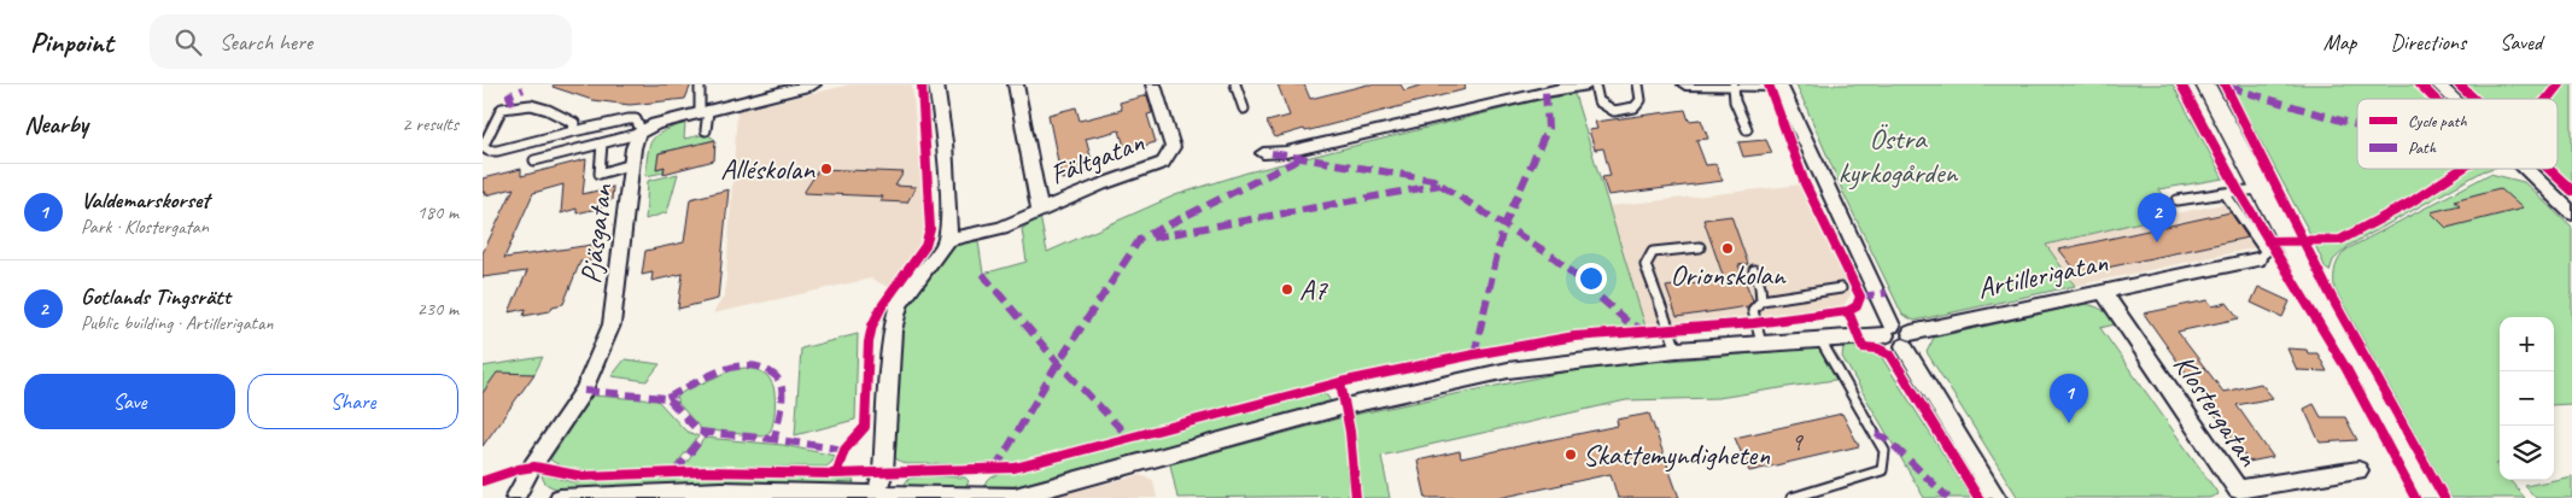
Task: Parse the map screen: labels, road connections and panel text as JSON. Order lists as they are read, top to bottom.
{
  "streets": {
    "street": [
      "Fältgatan",
      "Pjäsgatan",
      "Artillerigatan",
      "Klostergatan"
    ]
  },
  "crossings": [
    ["Artillerigatan", "Klostergatan"]
  ],
  "parks": ["Östra kyrkogården"],
  "places": [
    "Alléskolan",
    "Orionskolan",
    "A7",
    "Skattemyndigheten"
  ],
  "house_numbers": ["9"],
  "legend": ["Cycle path", "Path"],
  "page": {
    "header": "Pinpoint",
    "search": "Search here",
    "nav": ["Map", "Directions", "Saved"],
    "heading": ["Nearby", "2 results"],
    "list": [
      {
        "mark": "1",
        "name": "Valdemarskorset",
        "note": "Park · Klostergatan",
        "value": "180 m"
      },
      {
        "mark": "2",
        "name": "Gotlands Tingsrätt",
        "note": "Public building · Artillerigatan",
        "value": "230 m"
      }
    ],
    "pins": ["2", "1"],
    "map_buttons": ["+", "−"],
    "buttons": ["Save", "Share"]
  }
}
